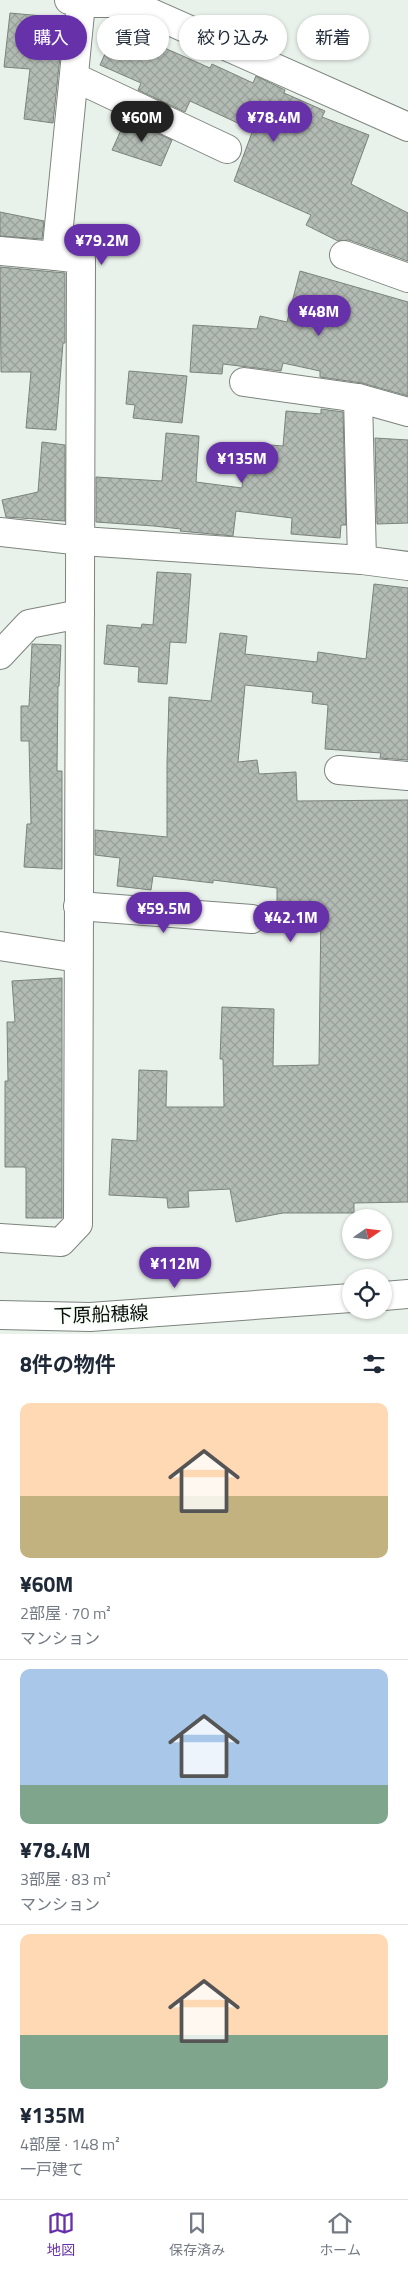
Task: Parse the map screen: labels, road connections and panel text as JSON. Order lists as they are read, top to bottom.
{
  "streets": {
    "street": ["下原船穂線"]
  },
  "north": "right",
  "page": {
    "chip": [
      "購入",
      "賃貸",
      "絞り込み",
      "新着"
    ],
    "price": [
      "¥60M",
      "¥78.4M",
      "¥79.2M",
      "¥48M",
      "¥135M",
      "¥59.5M",
      "¥42.1M",
      "¥112M"
    ],
    "heading": "8件の物件",
    "list": [
      {
        "name": "¥60M",
        "note": "2部屋 · 70 m² · マンション"
      },
      {
        "name": "¥78.4M",
        "note": "3部屋 · 83 m² · マンション"
      },
      {
        "name": "¥135M",
        "note": "4部屋 · 148 m² · 一戸建て"
      }
    ],
    "tabs": ["地図", "保存済み", "ホーム"]
  }
}
